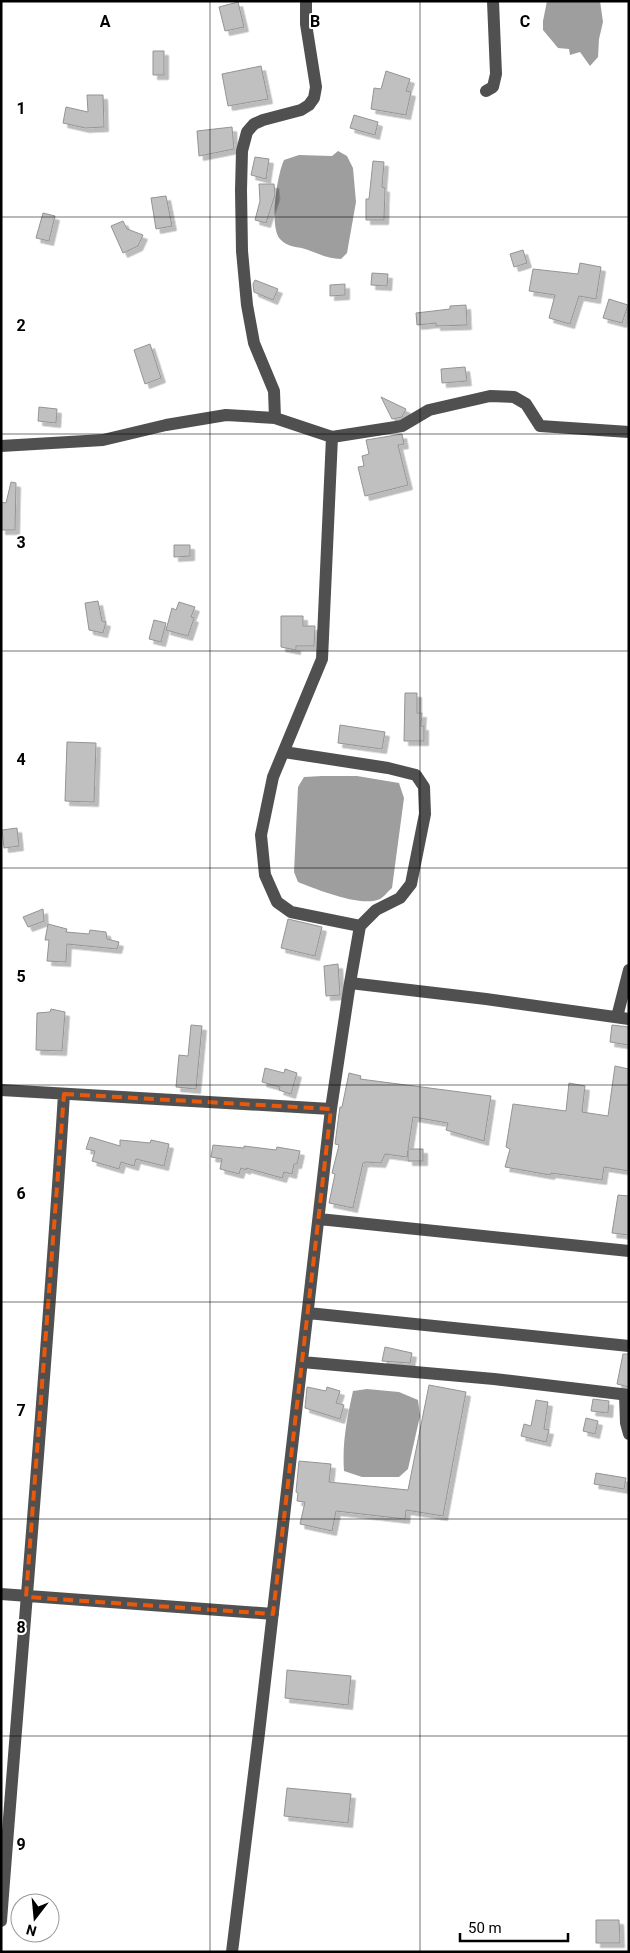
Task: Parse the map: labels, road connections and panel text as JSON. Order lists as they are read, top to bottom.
{
  "scale_bar": "50 m",
  "north": "bottom",
  "grid": {
    "columns": ["A", "B", "C"],
    "rows": [
      "1",
      "2",
      "3",
      "4",
      "5",
      "6",
      "7",
      "8",
      "9"
    ]
  }
}
